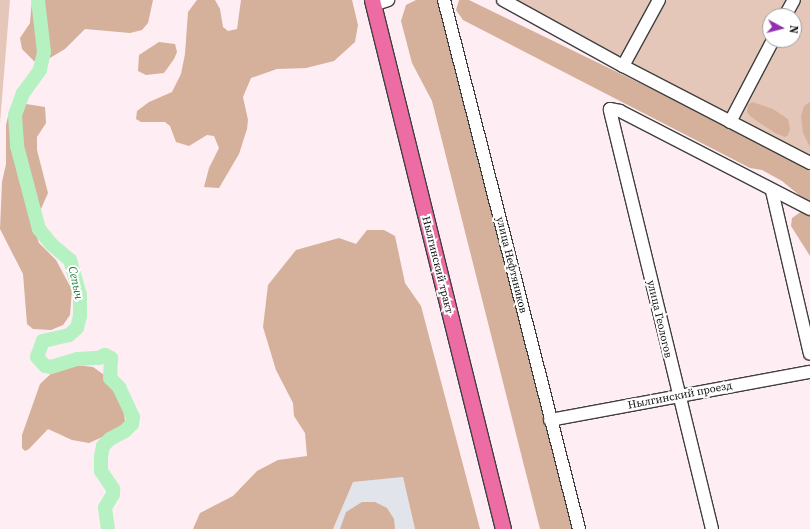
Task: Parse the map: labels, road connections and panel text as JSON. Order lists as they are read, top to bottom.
{
  "streets": {
    "main road": ["Нылгинский тракт"],
    "street": ["улица Нефтяников", "улица Геологов", "Нылгинский проезд"]
  },
  "crossings": [
    ["улица Нефтяников", "Нылгинский проезд"],
    ["улица Геологов", "Нылгинский проезд"]
  ],
  "water": ["Сепыч"],
  "north": "right"
}
